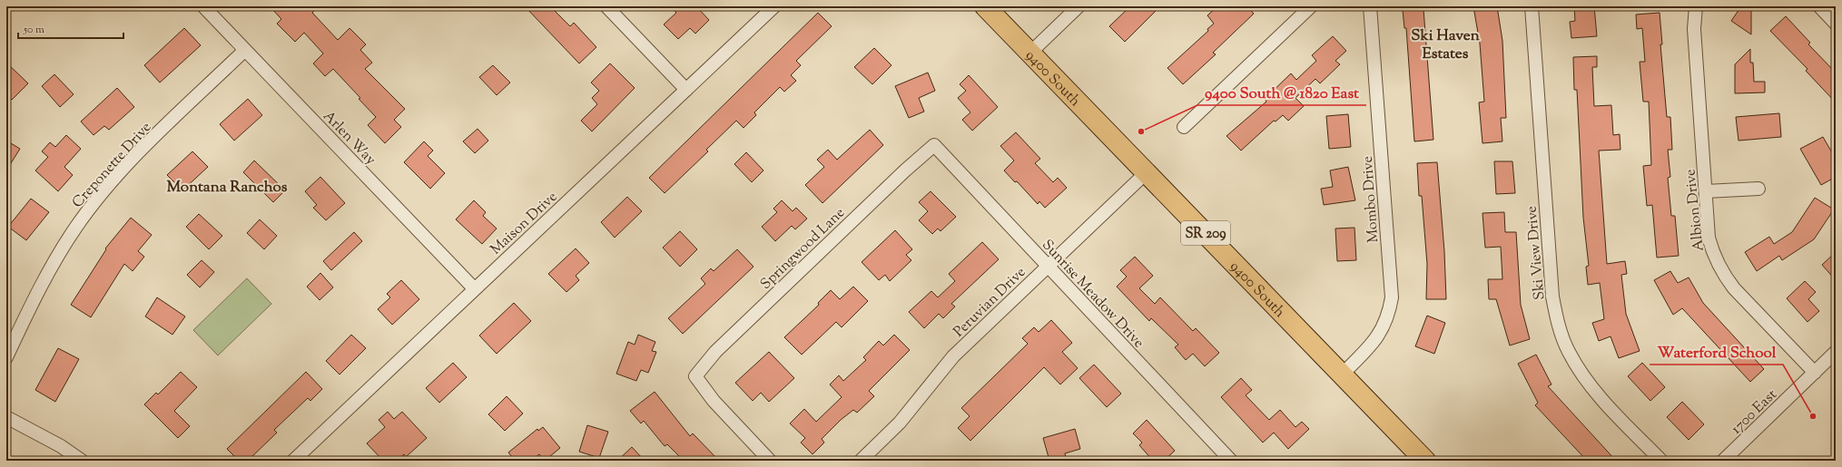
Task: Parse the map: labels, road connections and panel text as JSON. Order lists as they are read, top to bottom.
{
  "streets": {
    "main road": ["9400 South", "SR 209"],
    "street": [
      "Arlen Way",
      "Creponette Drive",
      "Mombo Drive",
      "Albion Drive",
      "Maison Drive",
      "Springwood Lane",
      "Ski View Drive",
      "Sunrise Meadow Drive",
      "Peruvian Drive",
      "1700 East"
    ]
  },
  "crossings": [
    ["9400 South", "Mombo Drive"],
    ["9400 South", "Peruvian Drive"],
    ["Arlen Way", "Creponette Drive"],
    ["Arlen Way", "Maison Drive"],
    ["Albion Drive", "1700 East"],
    ["Springwood Lane", "Sunrise Meadow Drive"],
    ["Sunrise Meadow Drive", "Peruvian Drive"]
  ],
  "districts": ["Ski Haven Estates", "Montana Ranchos"],
  "places": ["9400 South @ 1820 East", "Waterford School"],
  "scale_bar": "50 m"
}
